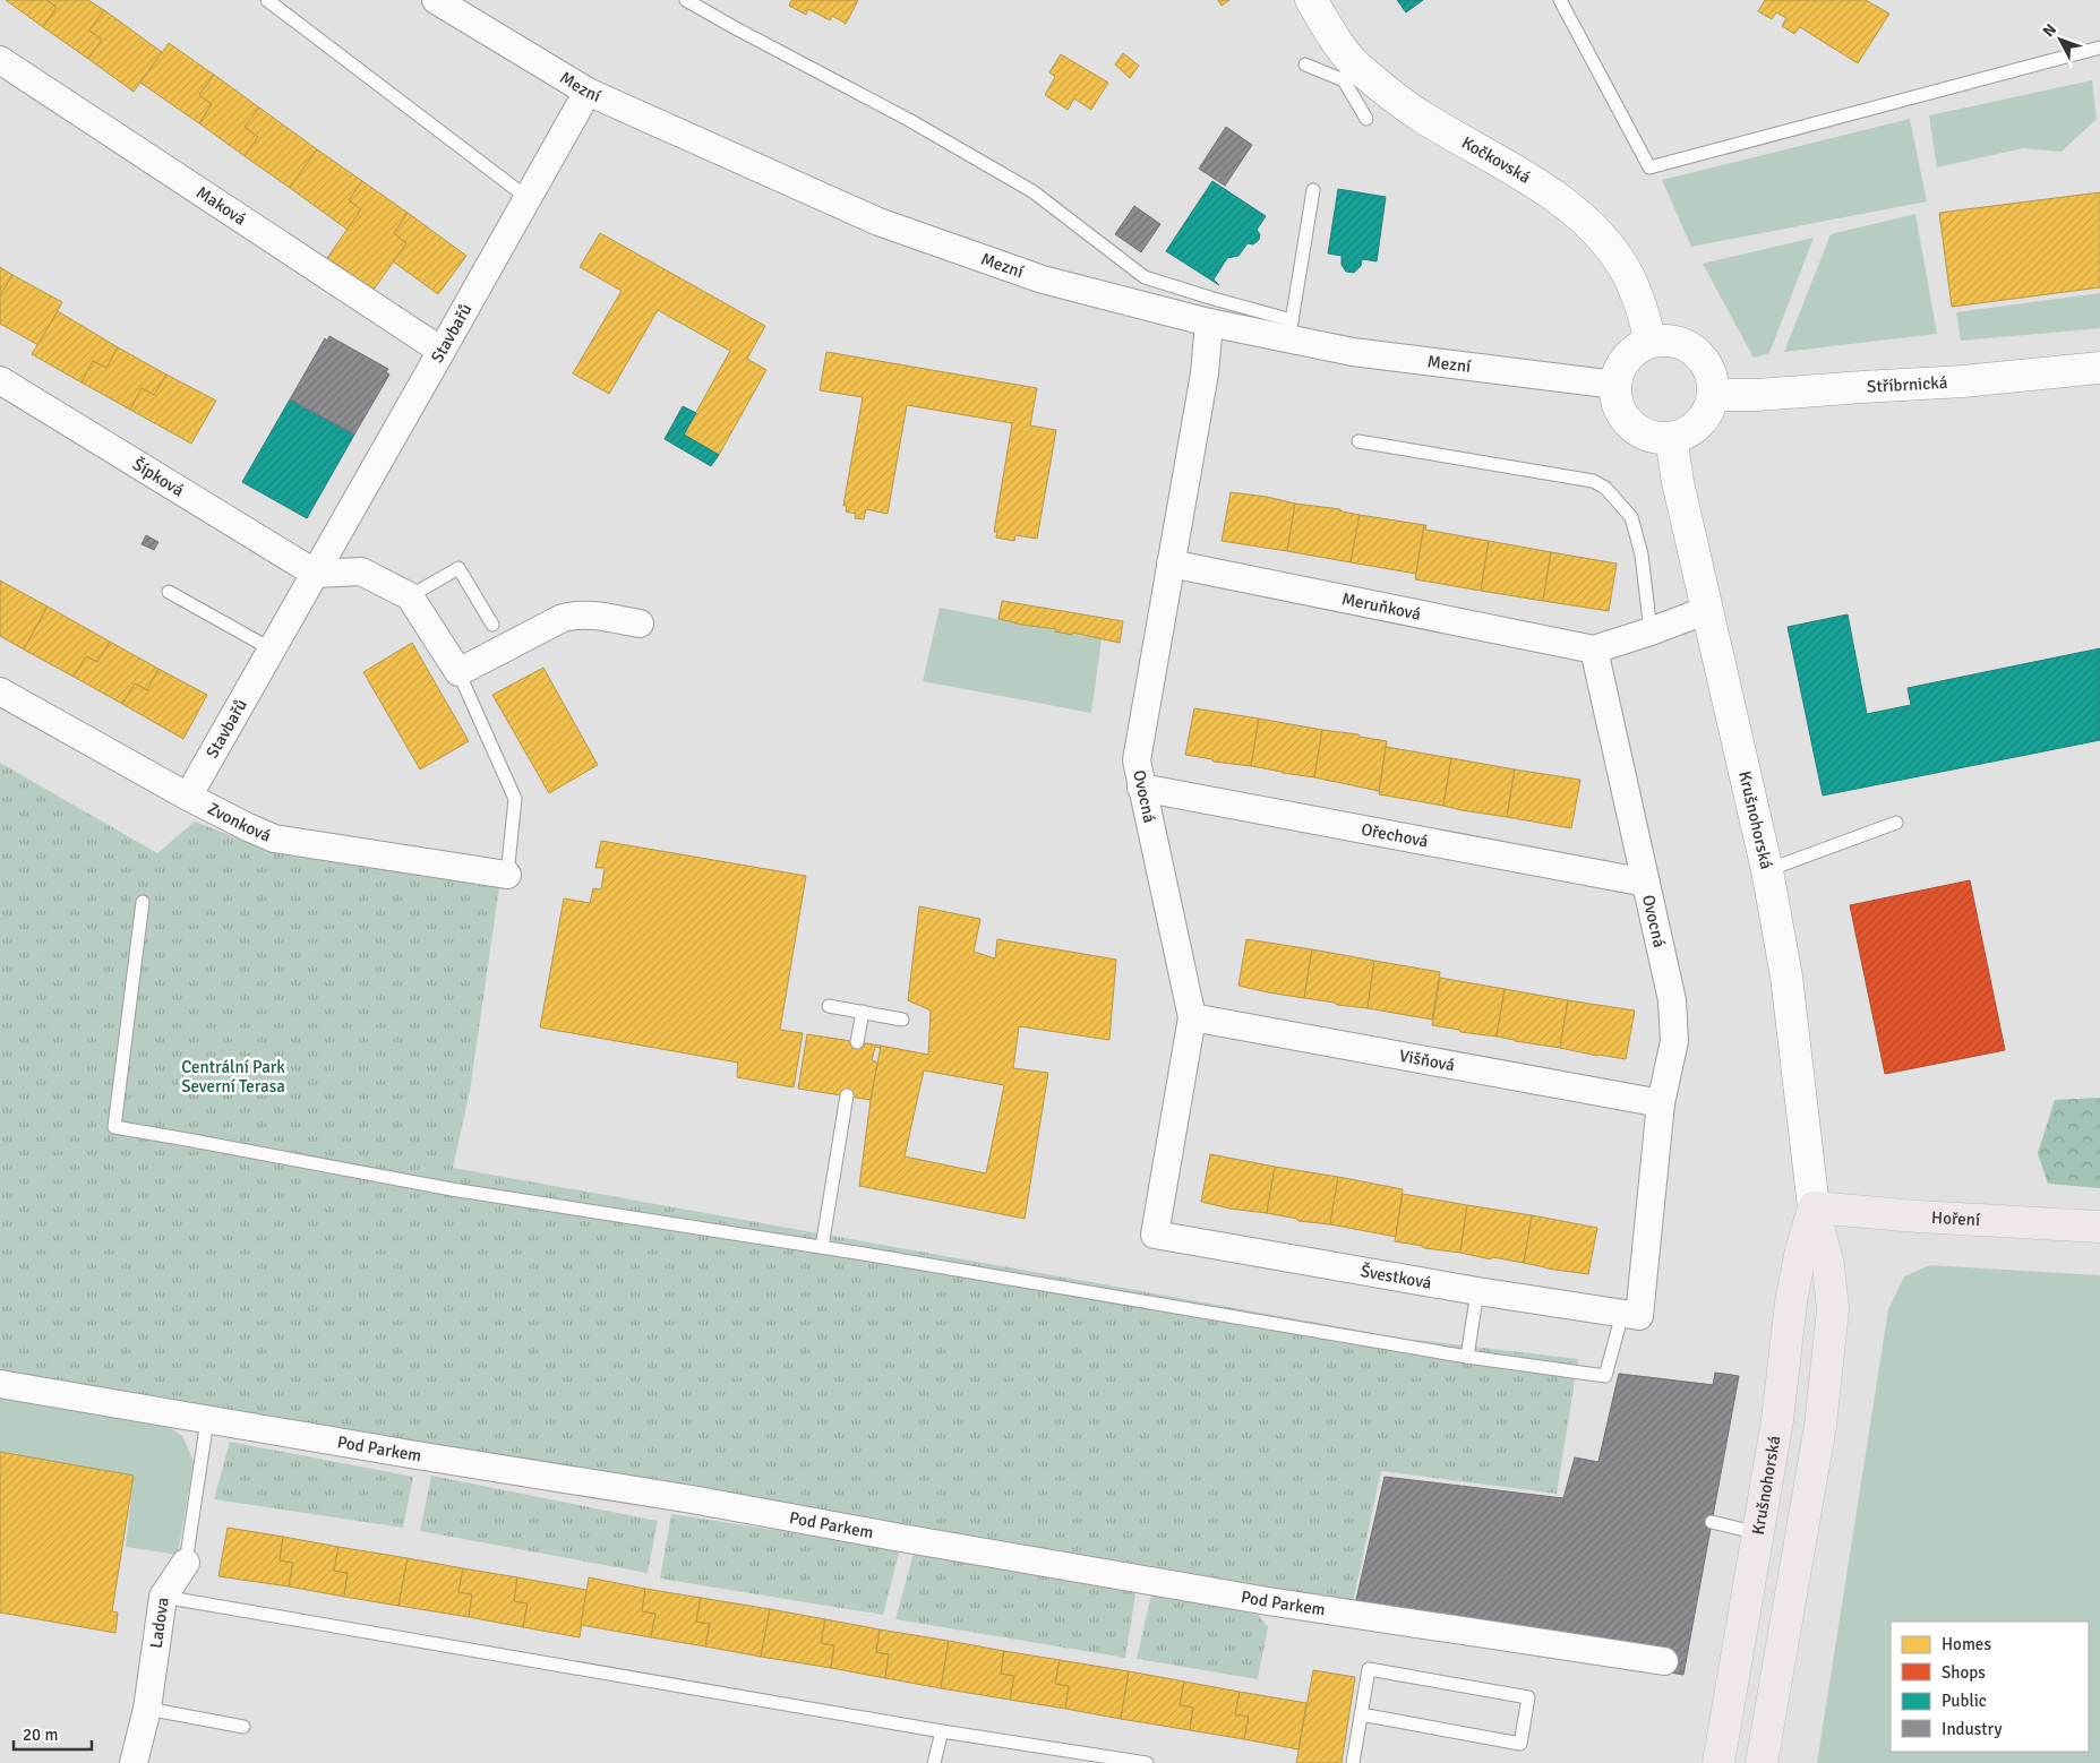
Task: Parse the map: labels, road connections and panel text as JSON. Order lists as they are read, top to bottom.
{
  "streets": {
    "main road": ["Krušnohorská", "Hoření"],
    "street": [
      "Mezní",
      "Kočkovská",
      "Maková",
      "Stavbařů",
      "Stříbrnická",
      "Šípková",
      "Meruňková",
      "Ovocná",
      "Zvonková",
      "Ořechová",
      "Višňová",
      "Švestková",
      "Pod Parkem",
      "Ladova"
    ]
  },
  "crossings": [
    ["Mezní", "Kočkovská"],
    ["Mezní", "Stavbařů"],
    ["Mezní", "Stříbrnická"],
    ["Mezní", "Ovocná"],
    ["Mezní", "Krušnohorská"],
    ["Kočkovská", "Stříbrnická"],
    ["Kočkovská", "Krušnohorská"],
    ["Maková", "Stavbařů"],
    ["Stavbařů", "Šípková"],
    ["Stavbařů", "Zvonková"],
    ["Stříbrnická", "Krušnohorská"],
    ["Meruňková", "Ovocná"],
    ["Ovocná", "Ořechová"],
    ["Ovocná", "Višňová"],
    ["Ovocná", "Švestková"],
    ["Krušnohorská", "Hoření"],
    ["Pod Parkem", "Ladova"]
  ],
  "parks": ["Centrální Park Severní Terasa"],
  "legend": [
    "Homes",
    "Shops",
    "Public",
    "Industry"
  ],
  "scale_bar": "20 m",
  "north": "top left"
}
